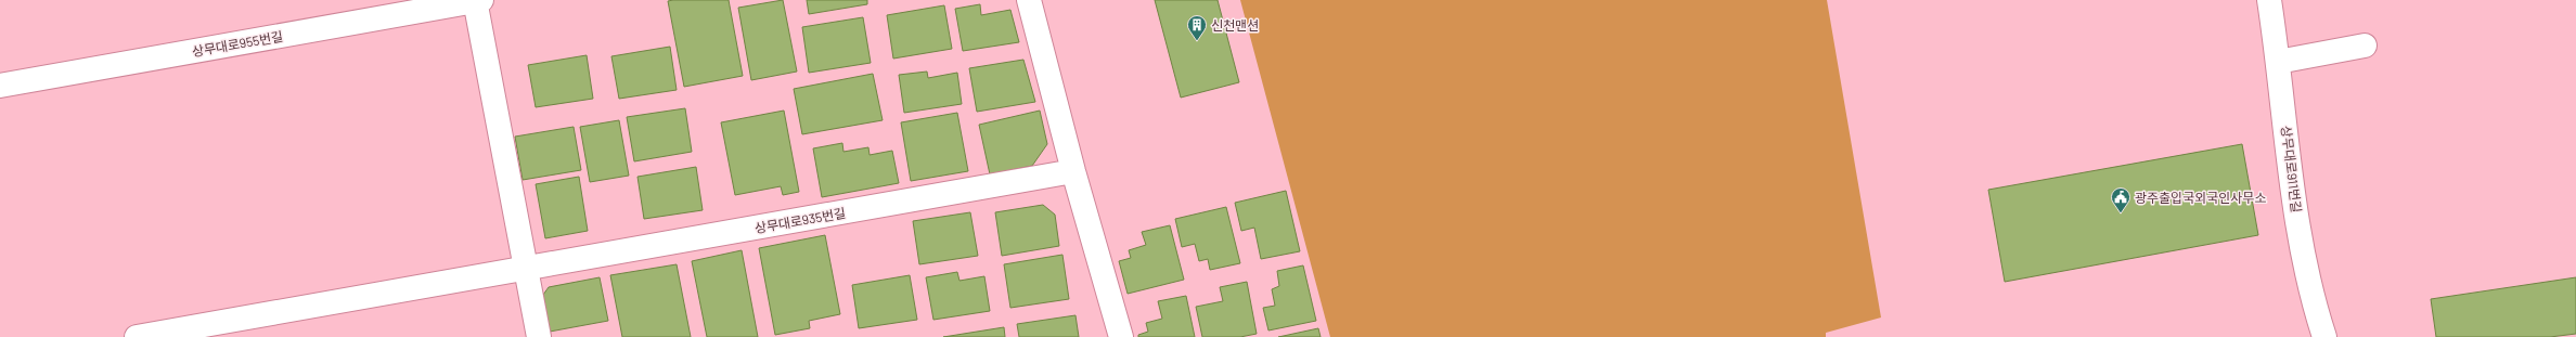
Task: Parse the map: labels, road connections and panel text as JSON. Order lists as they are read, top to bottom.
{
  "streets": {
    "street": ["상무대로955번길", "상무대로911번길", "상무대로935번길"]
  },
  "places": {
    "building": ["신천맨션"],
    "public building": ["광주출입국외국인사무소"]
  }
}
